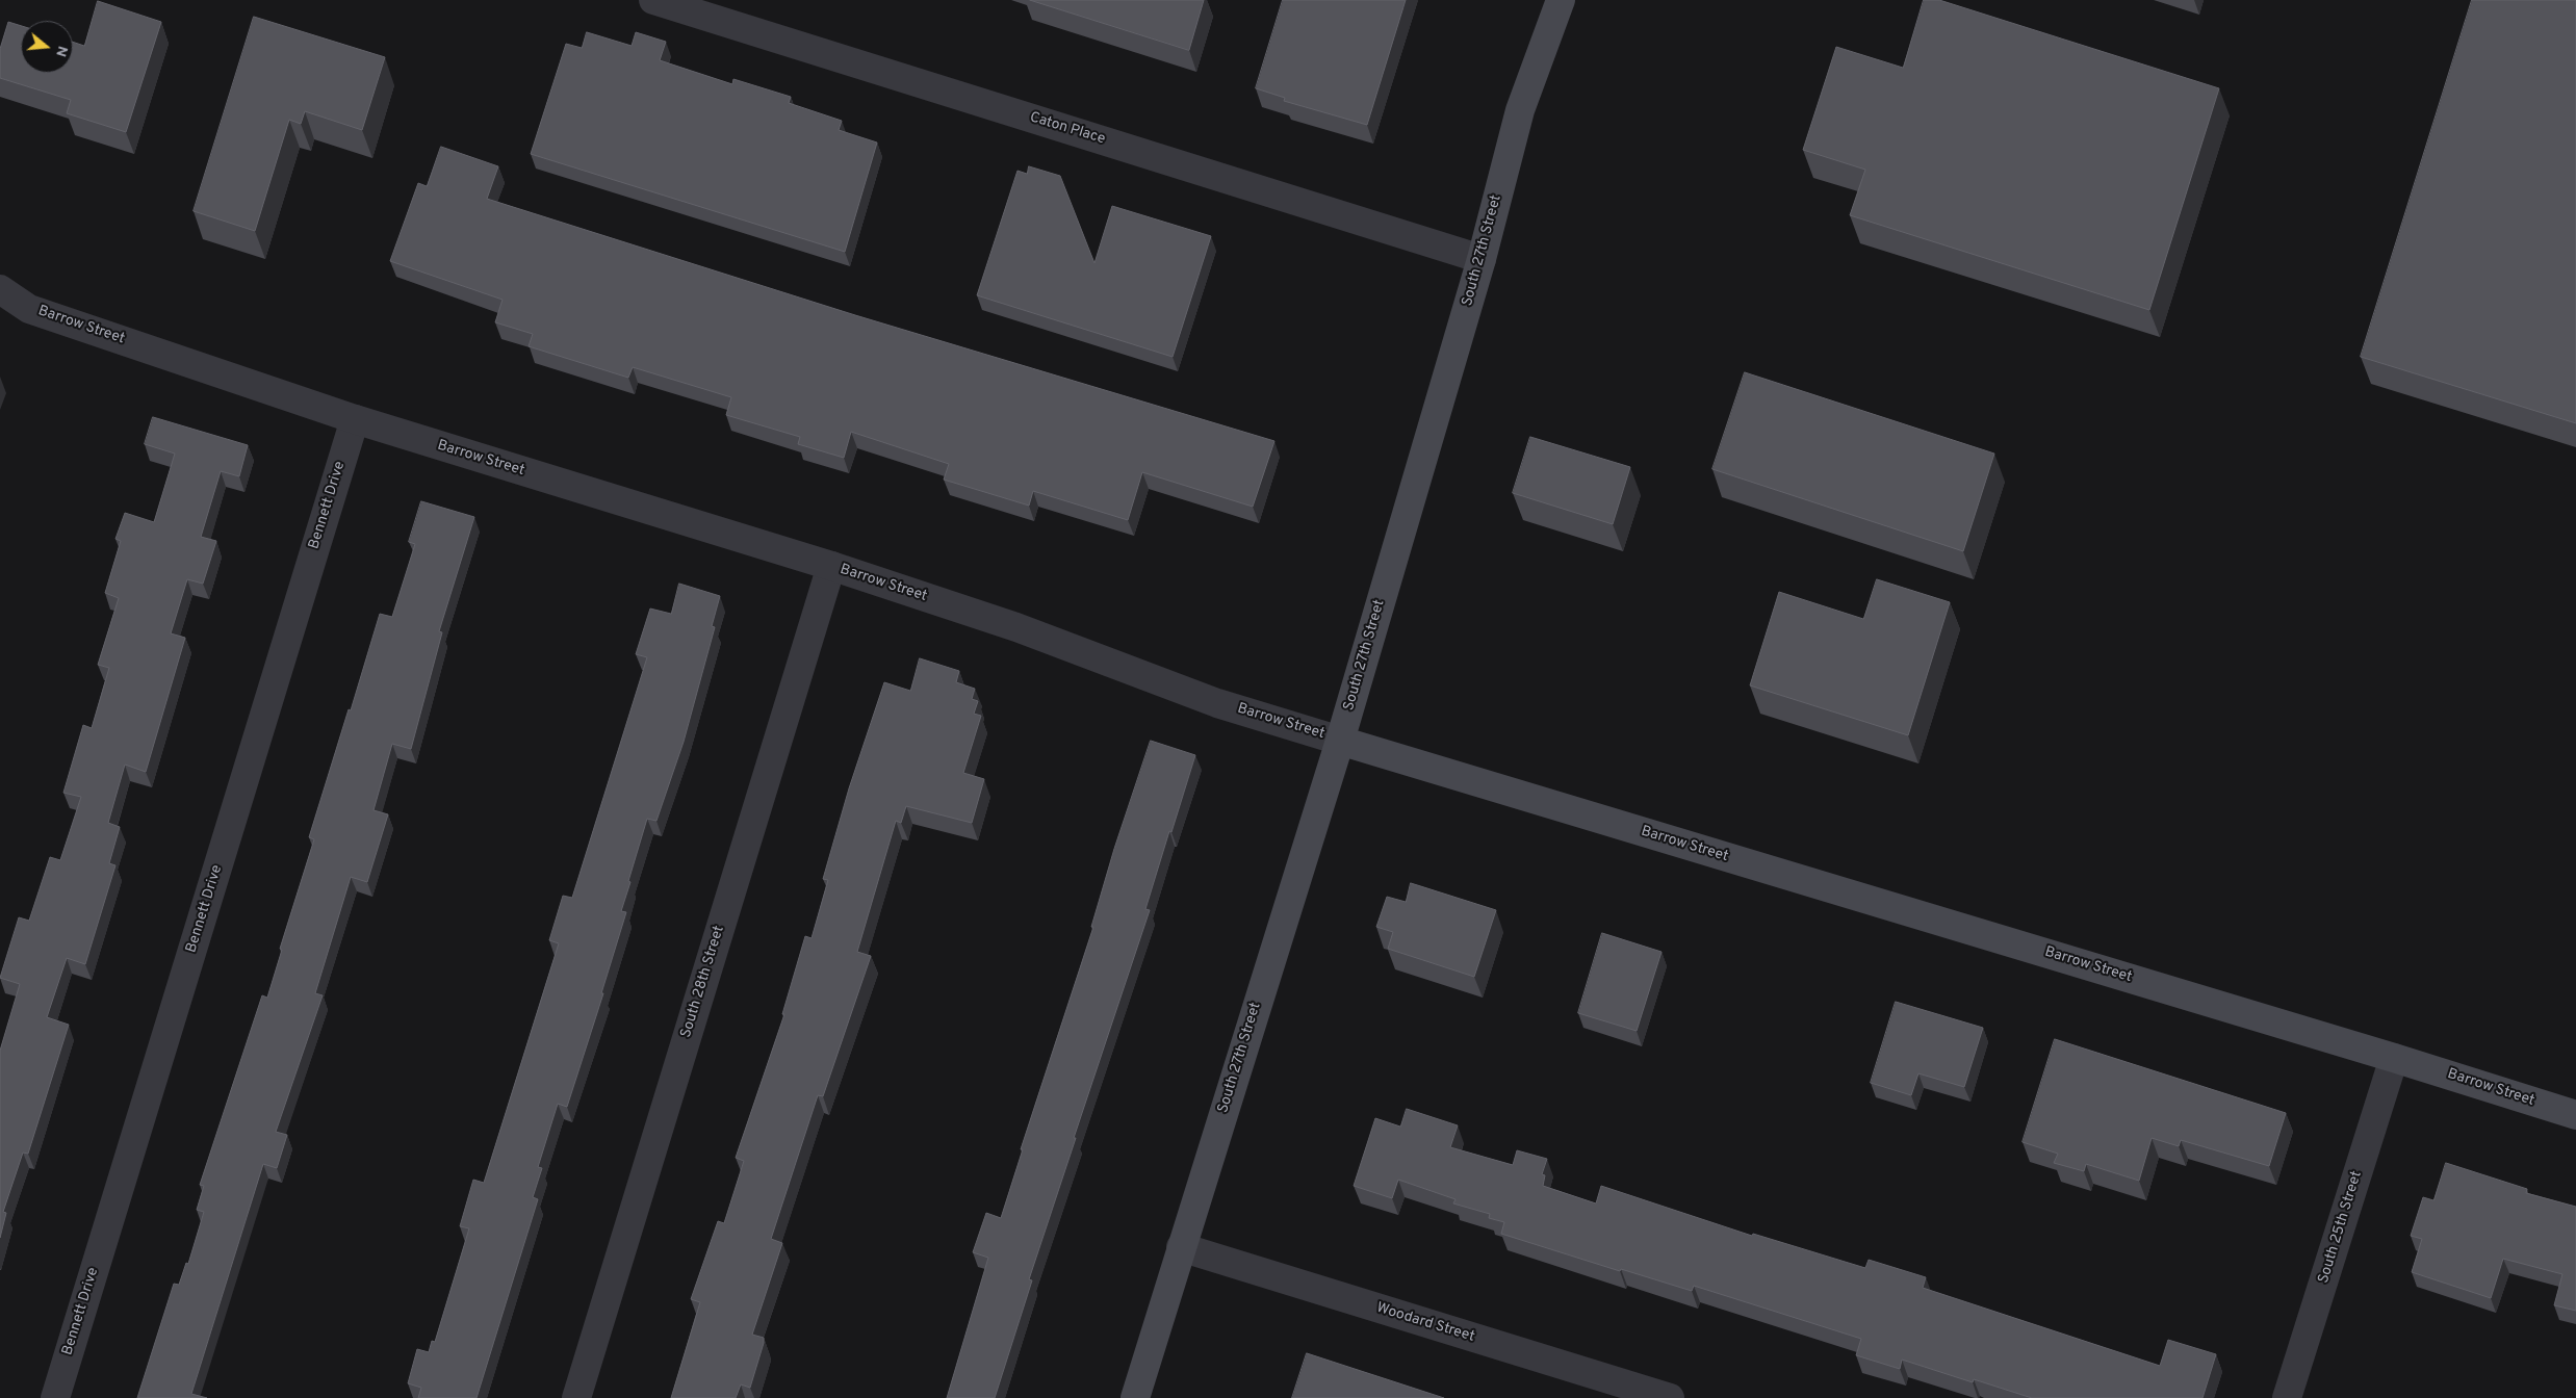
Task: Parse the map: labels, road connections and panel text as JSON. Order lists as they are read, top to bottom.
{
  "streets": {
    "main road": ["South 27th Street", "Barrow Street"],
    "street": [
      "Caton Place",
      "Bennett Drive",
      "South 28th Street",
      "South 25th Street",
      "Woodard Street"
    ]
  },
  "crossings": [
    ["Caton Place", "South 27th Street"],
    ["South 27th Street", "Barrow Street"],
    ["South 27th Street", "Woodard Street"],
    ["Barrow Street", "Bennett Drive"],
    ["Barrow Street", "South 28th Street"],
    ["Barrow Street", "South 25th Street"]
  ],
  "north": "right"
}
